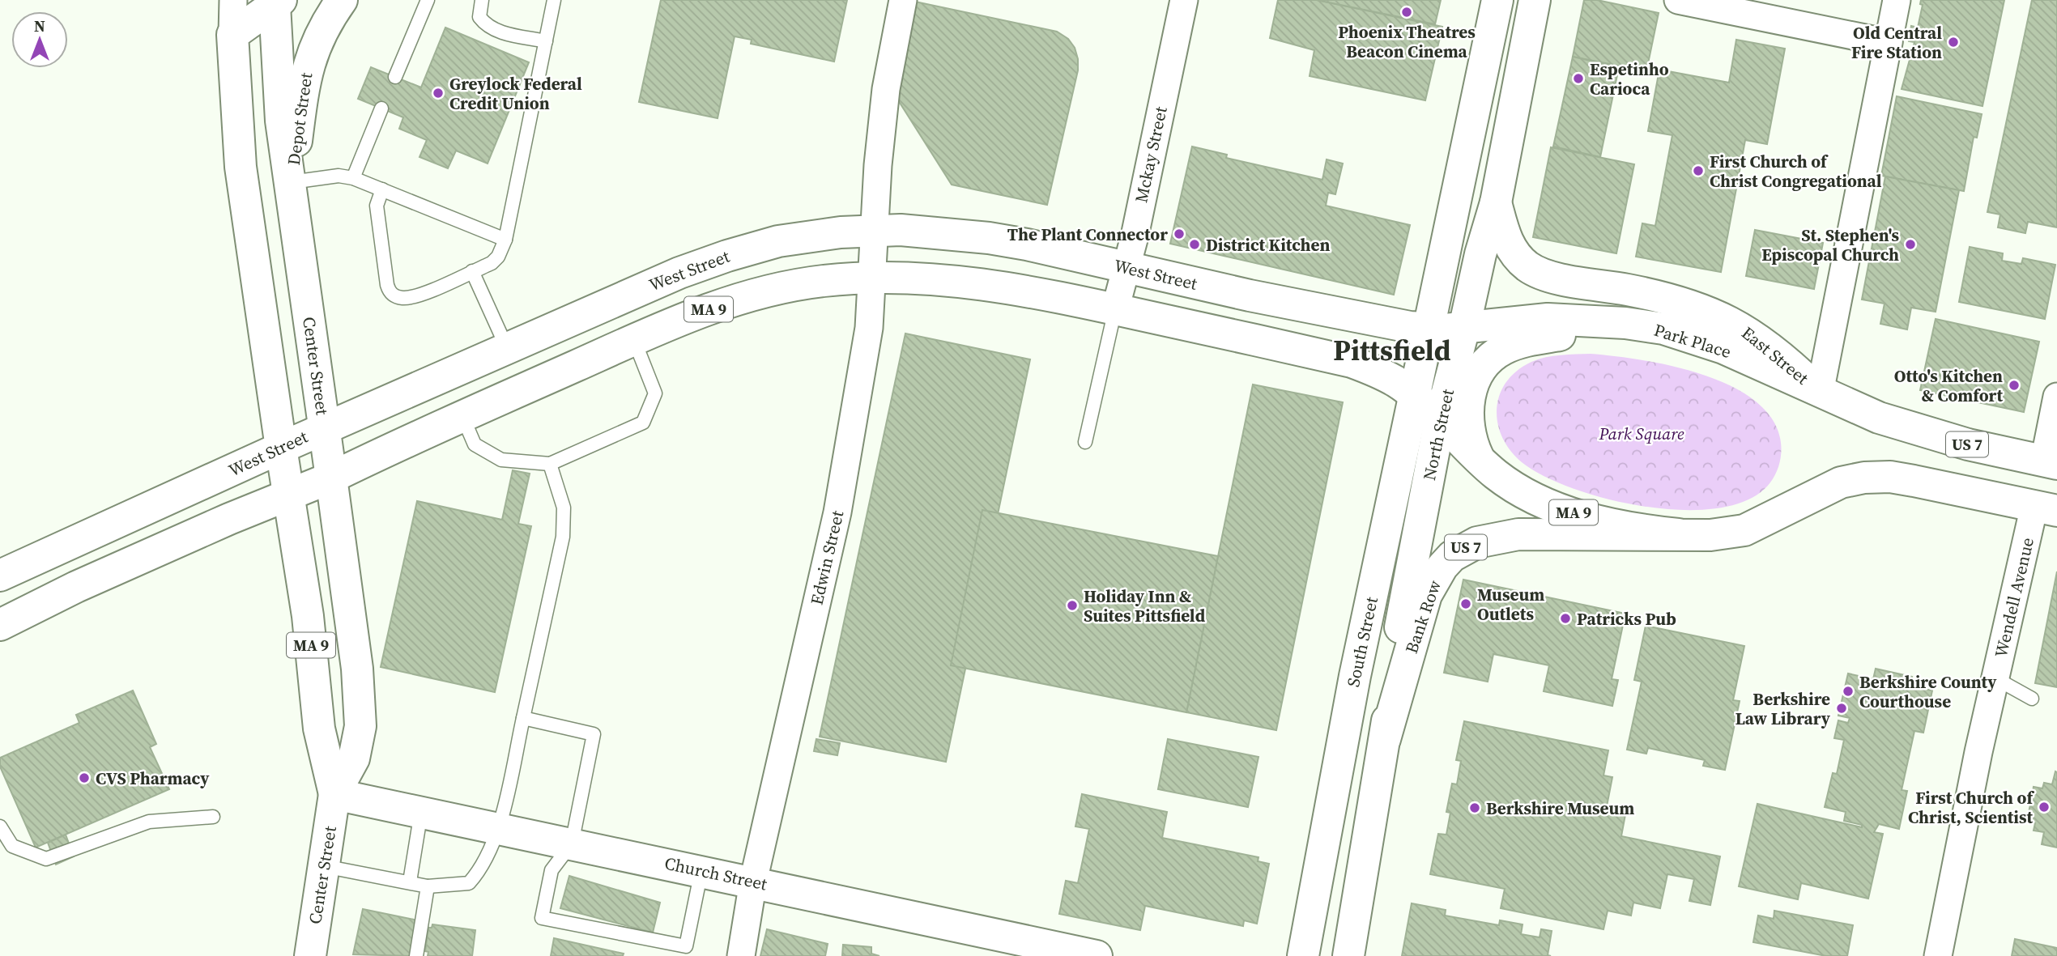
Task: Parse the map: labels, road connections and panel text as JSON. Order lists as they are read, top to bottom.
{
  "streets": {
    "main road": [
      "Depot Street",
      "West Street",
      "MA 9",
      "Park Place",
      "East Street",
      "Center Street",
      "North Street",
      "US 7",
      "Bank Row",
      "South Street",
      "Church Street"
    ],
    "street": ["Mckay Street", "Edwin Street", "Wendell Avenue"]
  },
  "crossings": [
    ["Depot Street", "Center Street"],
    ["Mckay Street", "West Street"],
    ["Mckay Street", "MA 9"],
    ["West Street", "Park Place"],
    ["West Street", "Center Street"],
    ["West Street", "Edwin Street"],
    ["West Street", "South Street"],
    ["MA 9", "Center Street"],
    ["MA 9", "Edwin Street"],
    ["MA 9", "Bank Row"],
    ["MA 9", "South Street"],
    ["Park Place", "East Street"],
    ["Park Place", "North Street"],
    ["Park Place", "Bank Row"],
    ["Park Place", "South Street"],
    ["East Street", "North Street"],
    ["Center Street", "Church Street"],
    ["North Street", "US 7"],
    ["North Street", "Bank Row"],
    ["US 7", "Bank Row"],
    ["Edwin Street", "Church Street"],
    ["Wendell Avenue", "Bank Row"],
    ["Bank Row", "South Street"]
  ],
  "districts": ["Pittsfield"],
  "parks": ["Park Square"],
  "places": [
    "Phoenix Theatres Beacon Cinema",
    "Old Central Fire Station",
    "Espetinho Carioca",
    "Greylock Federal Credit Union",
    "First Church of Christ Congregational",
    "The Plant Connector",
    "District Kitchen",
    "St. Stephen's Episcopal Church",
    "Otto's Kitchen & Comfort",
    "Museum Outlets",
    "Holiday Inn & Suites Pittsfield",
    "Patricks Pub",
    "Berkshire County Courthouse",
    "Berkshire Law Library",
    "CVS Pharmacy",
    "First Church of Christ, Scientist",
    "Berkshire Museum"
  ],
  "north": "top"
}
